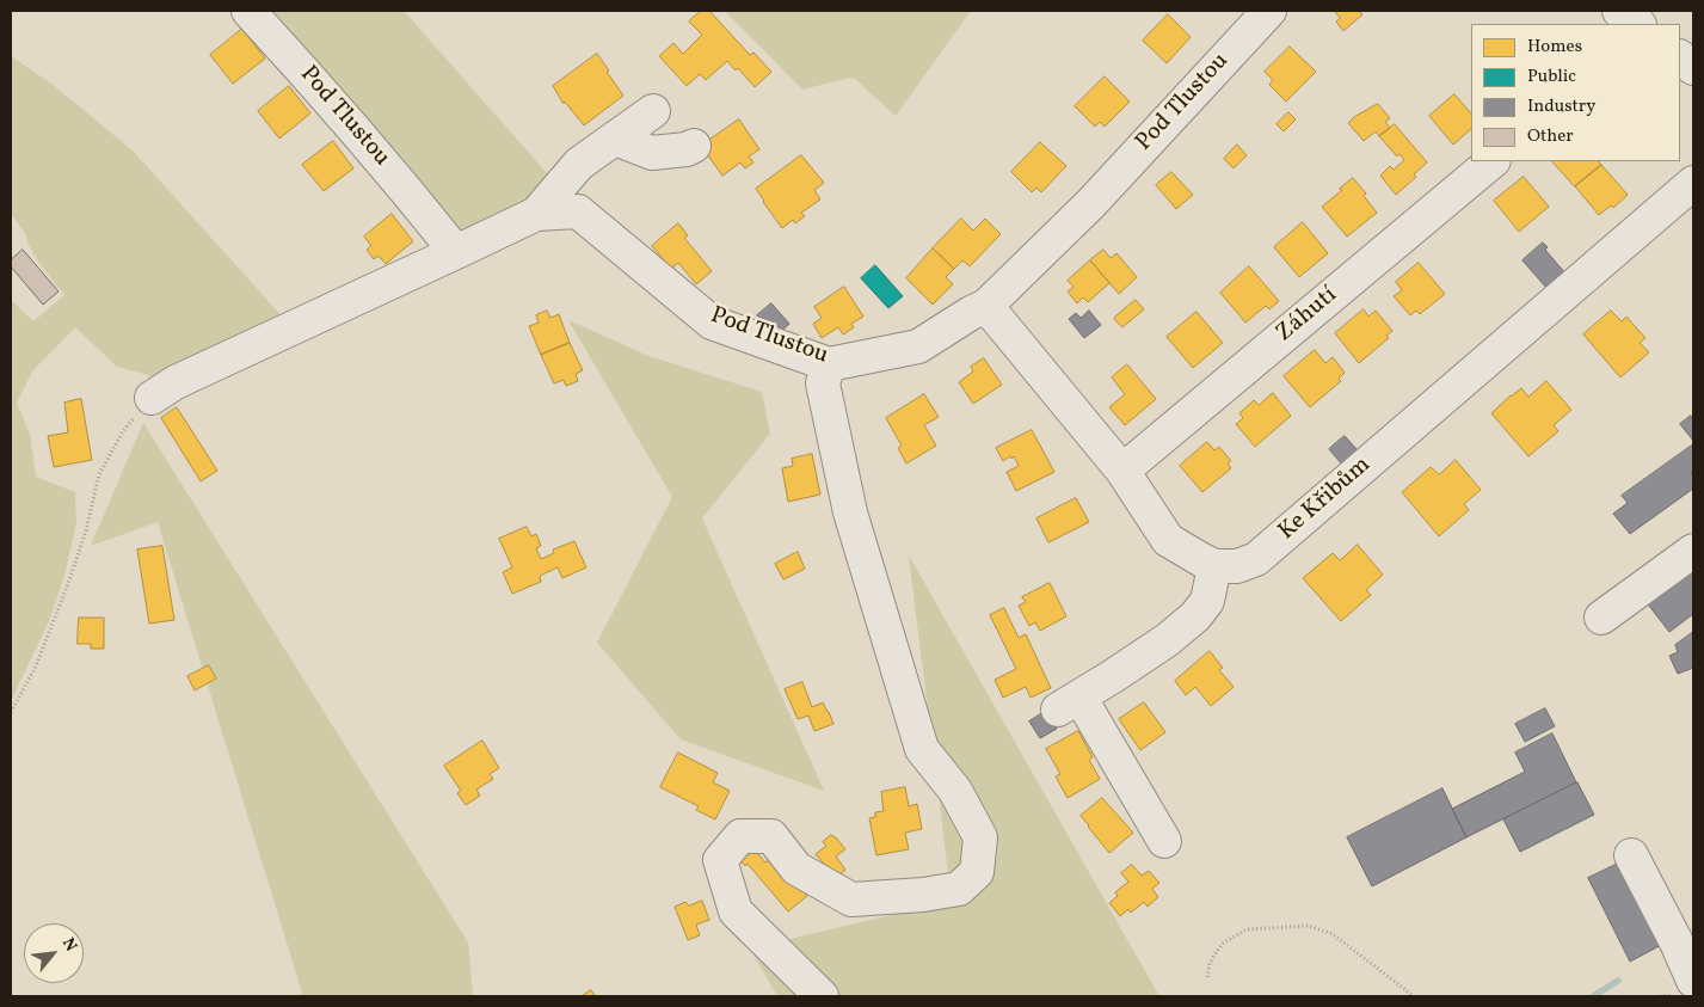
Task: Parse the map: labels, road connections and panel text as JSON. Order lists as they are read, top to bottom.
{
  "streets": {
    "street": ["Pod Tlustou", "Záhutí", "Ke Křibům"]
  },
  "legend": [
    "Homes",
    "Public",
    "Industry",
    "Other"
  ],
  "north": "top right"
}
